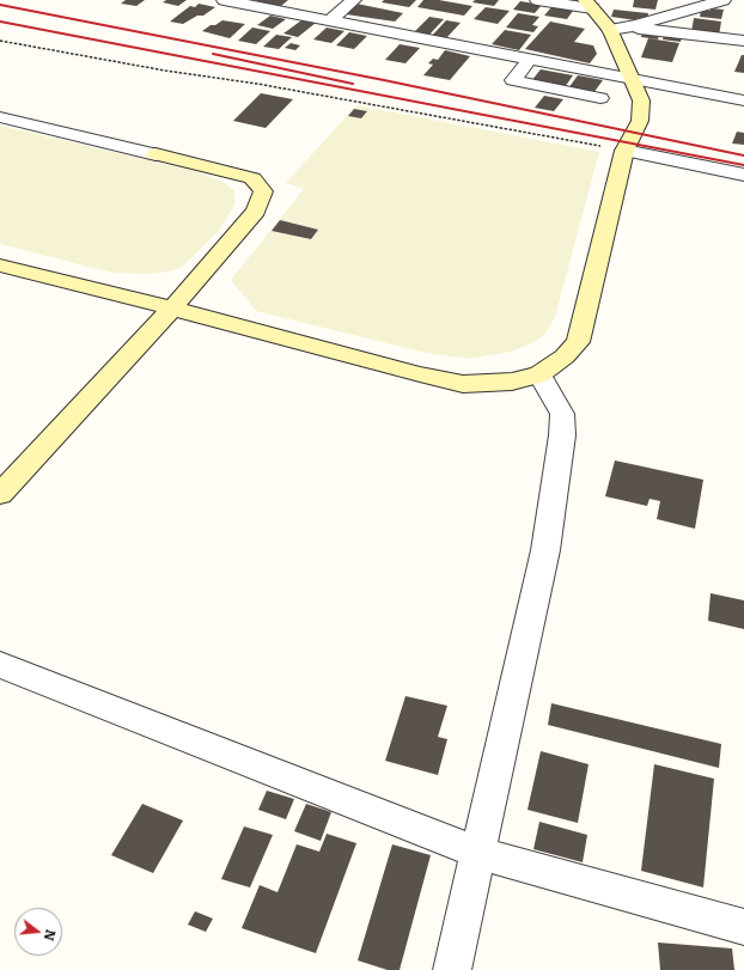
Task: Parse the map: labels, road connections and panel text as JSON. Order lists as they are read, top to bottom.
{
  "north": "right"
}
